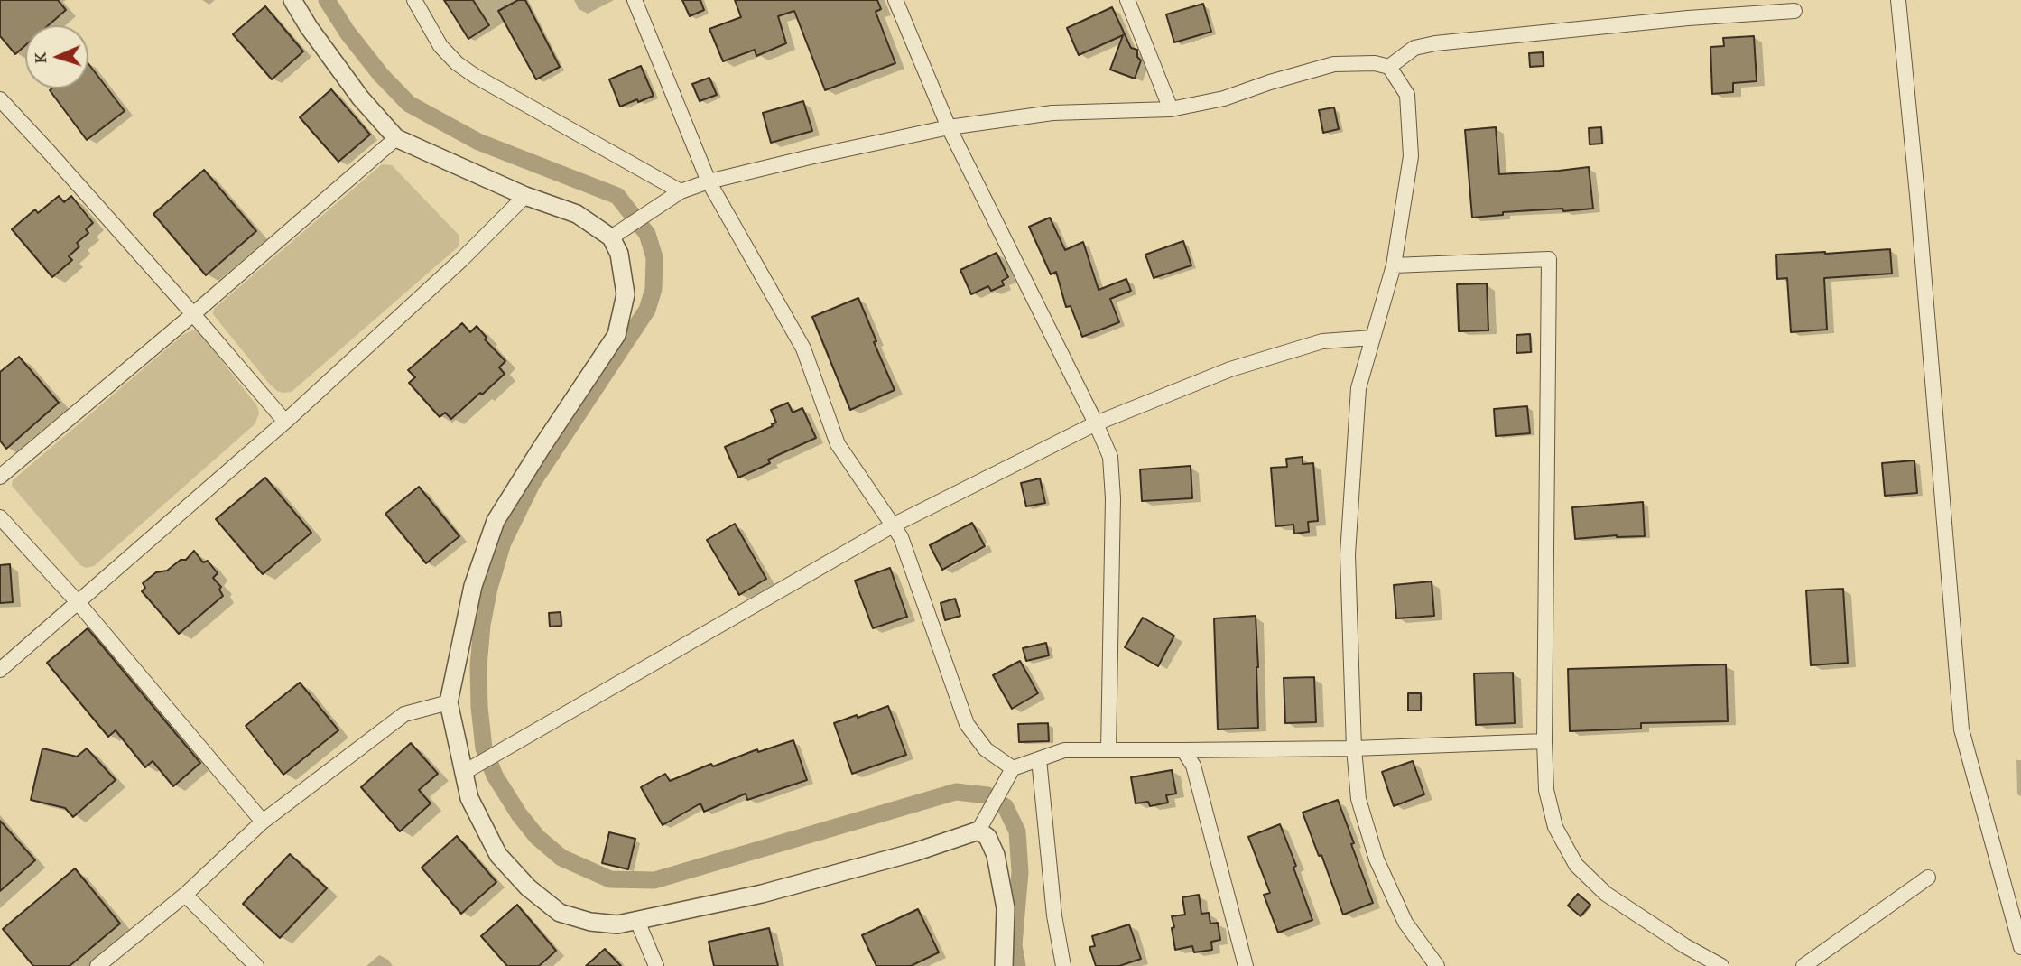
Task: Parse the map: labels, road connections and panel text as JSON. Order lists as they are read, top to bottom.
{
  "north": "left"
}
